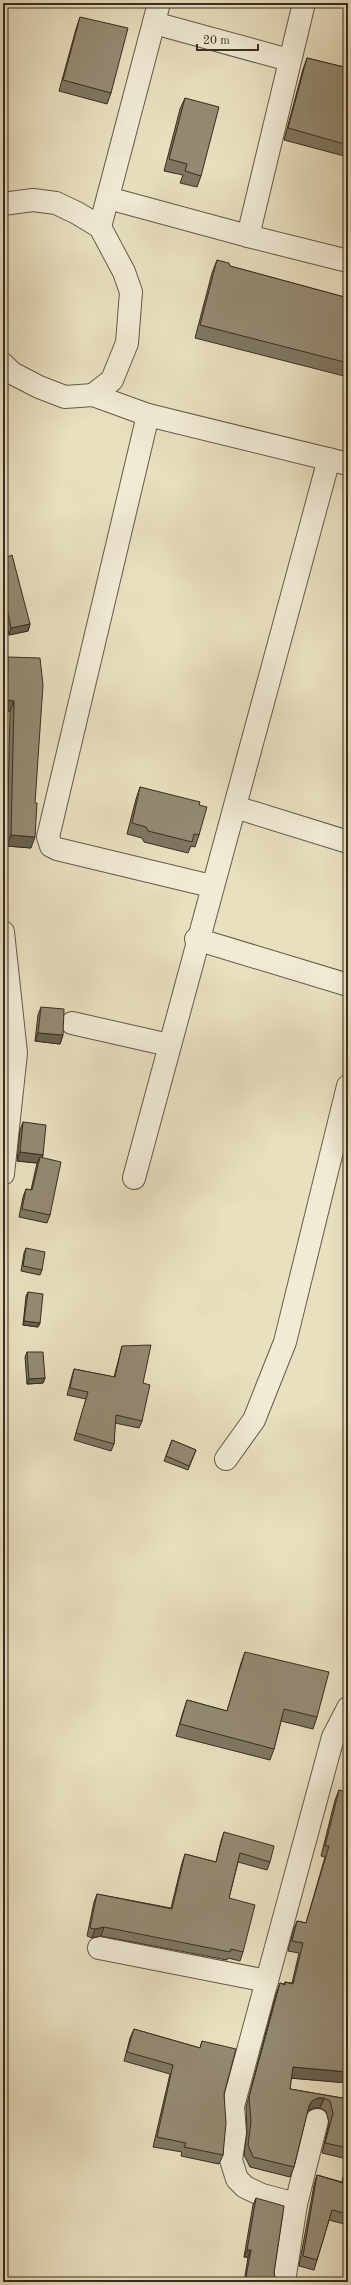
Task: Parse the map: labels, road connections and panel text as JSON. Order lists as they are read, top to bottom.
{
  "scale_bar": "20 m"
}
